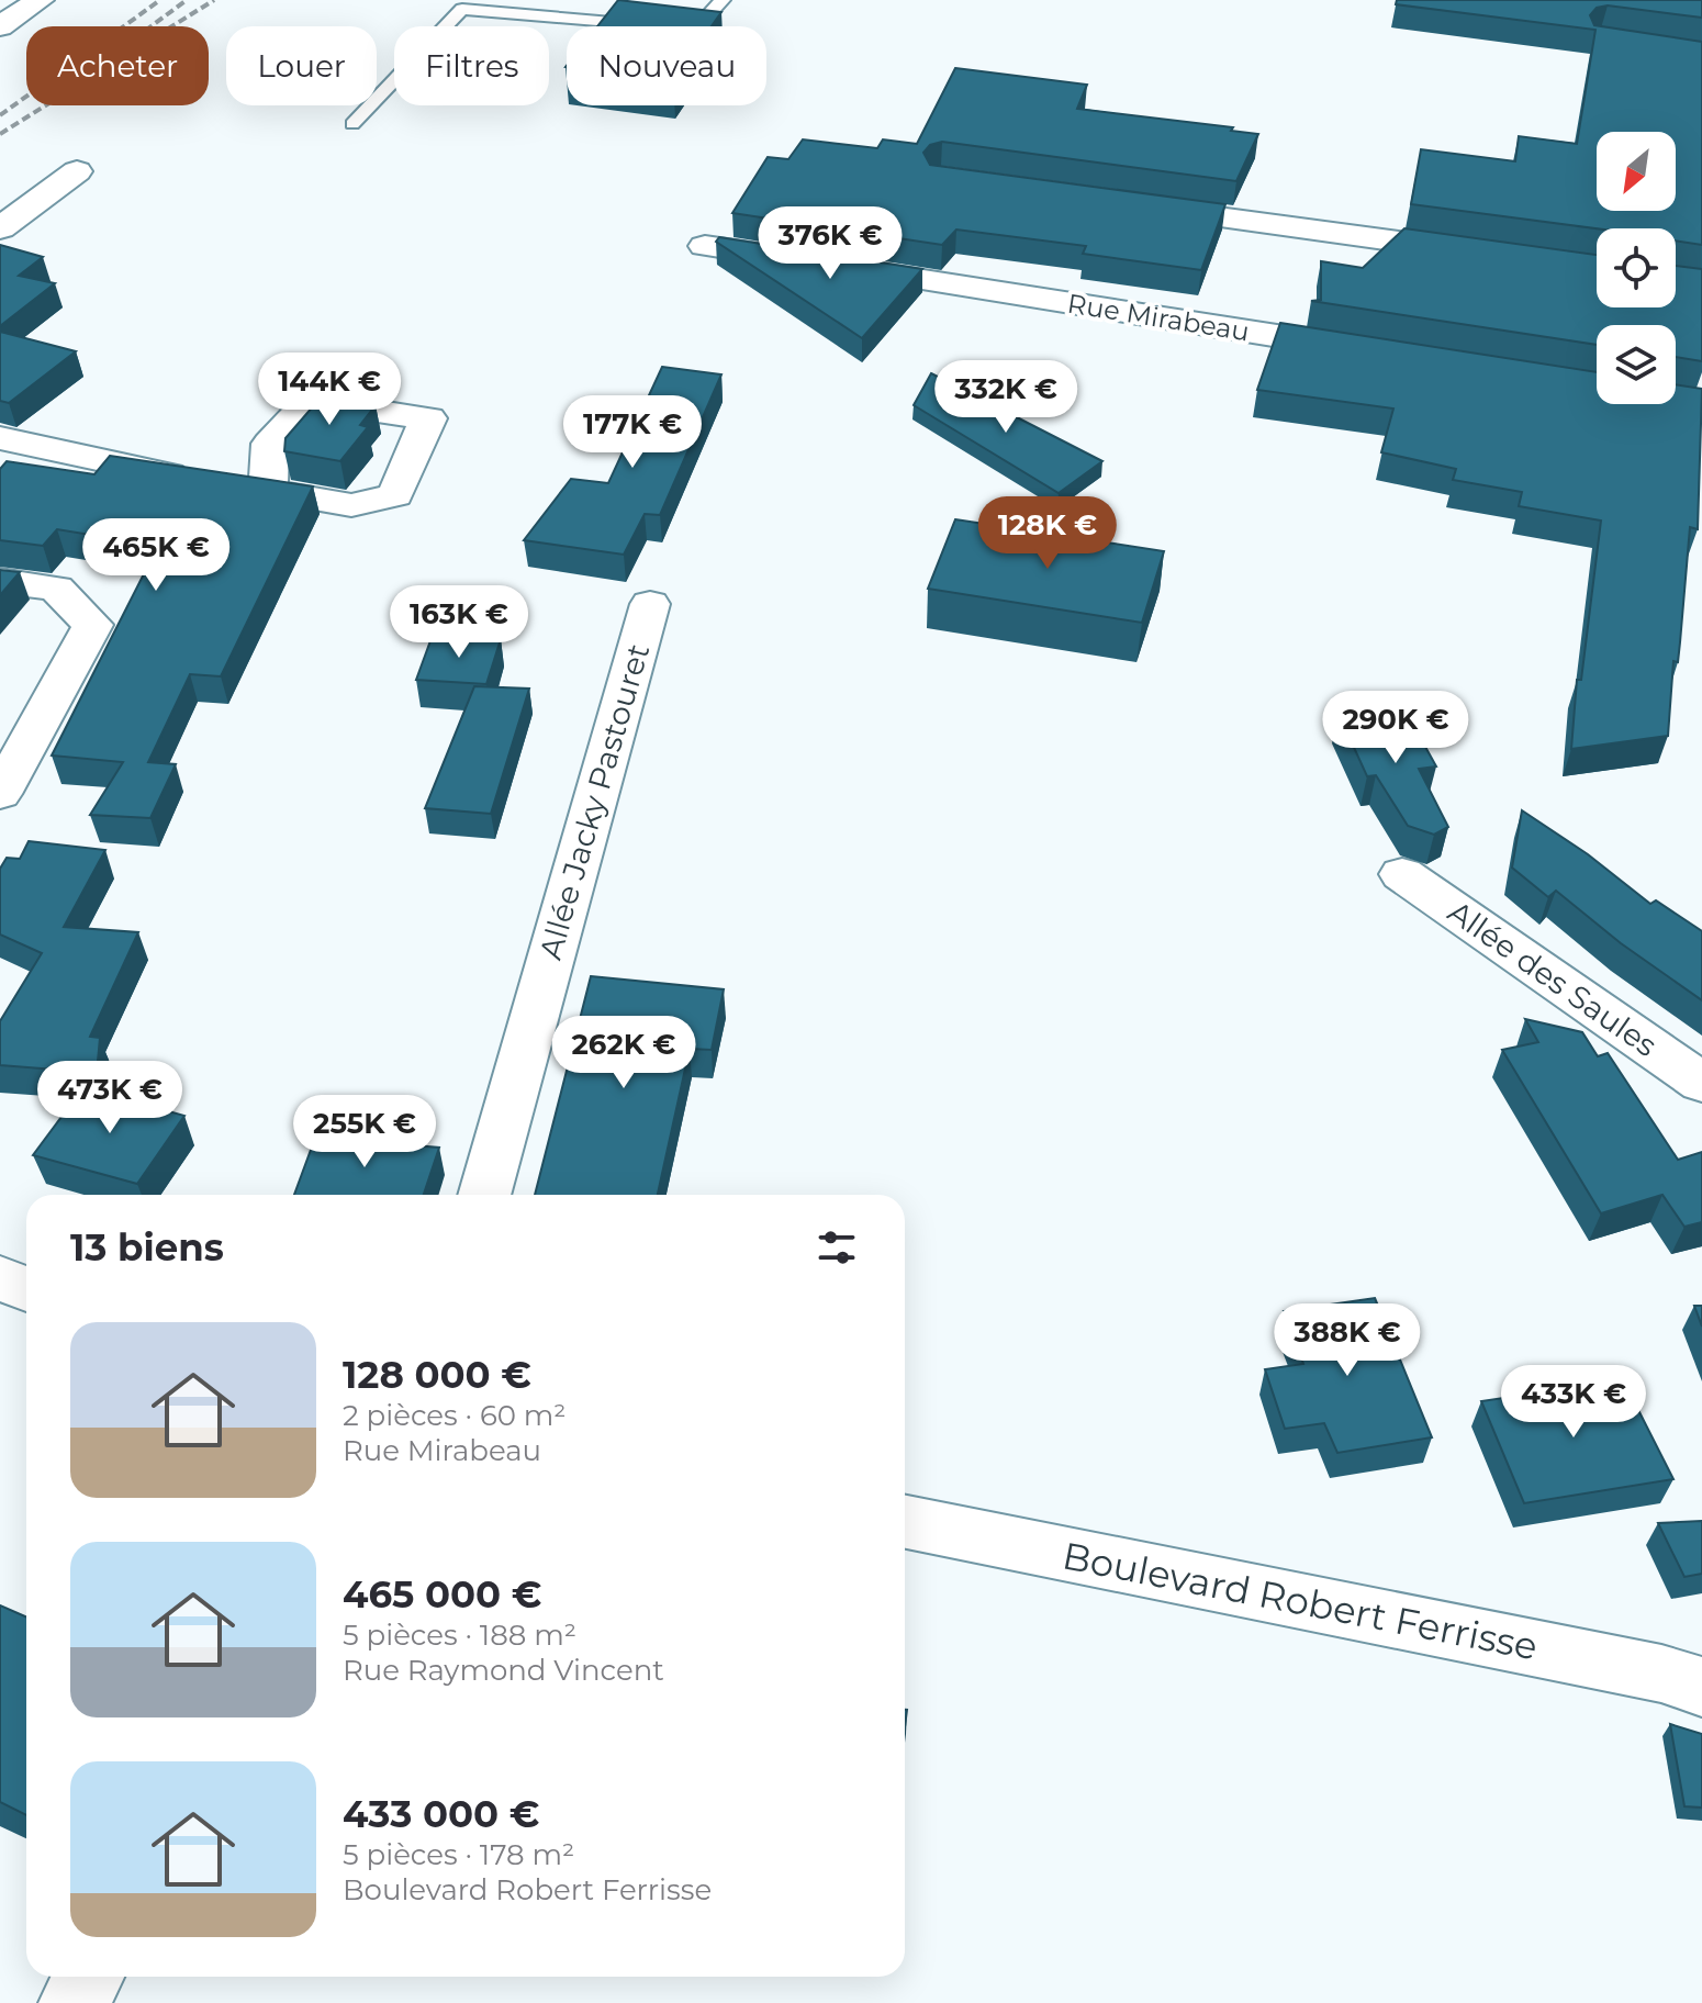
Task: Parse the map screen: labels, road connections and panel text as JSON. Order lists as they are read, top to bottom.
{
  "streets": {
    "street": [
      "Rue Mirabeau",
      "Allée Jacky Pastouret",
      "Allée des Saules",
      "Boulevard Robert Ferrisse"
    ]
  },
  "north": "bottom left",
  "page": {
    "chip": [
      "Acheter",
      "Louer",
      "Filtres",
      "Nouveau"
    ],
    "price": [
      "376K €",
      "144K €",
      "332K €",
      "177K €",
      "128K €",
      "465K €",
      "163K €",
      "290K €",
      "262K €",
      "473K €",
      "255K €",
      "388K €",
      "433K €"
    ],
    "heading": "13 biens",
    "list": [
      {
        "name": "128 000 €",
        "note": "2 pièces · 60 m² · Rue Mirabeau"
      },
      {
        "name": "465 000 €",
        "note": "5 pièces · 188 m² · Rue Raymond Vincent"
      },
      {
        "name": "433 000 €",
        "note": "5 pièces · 178 m² · Boulevard Robert Ferrisse"
      }
    ]
  }
}
